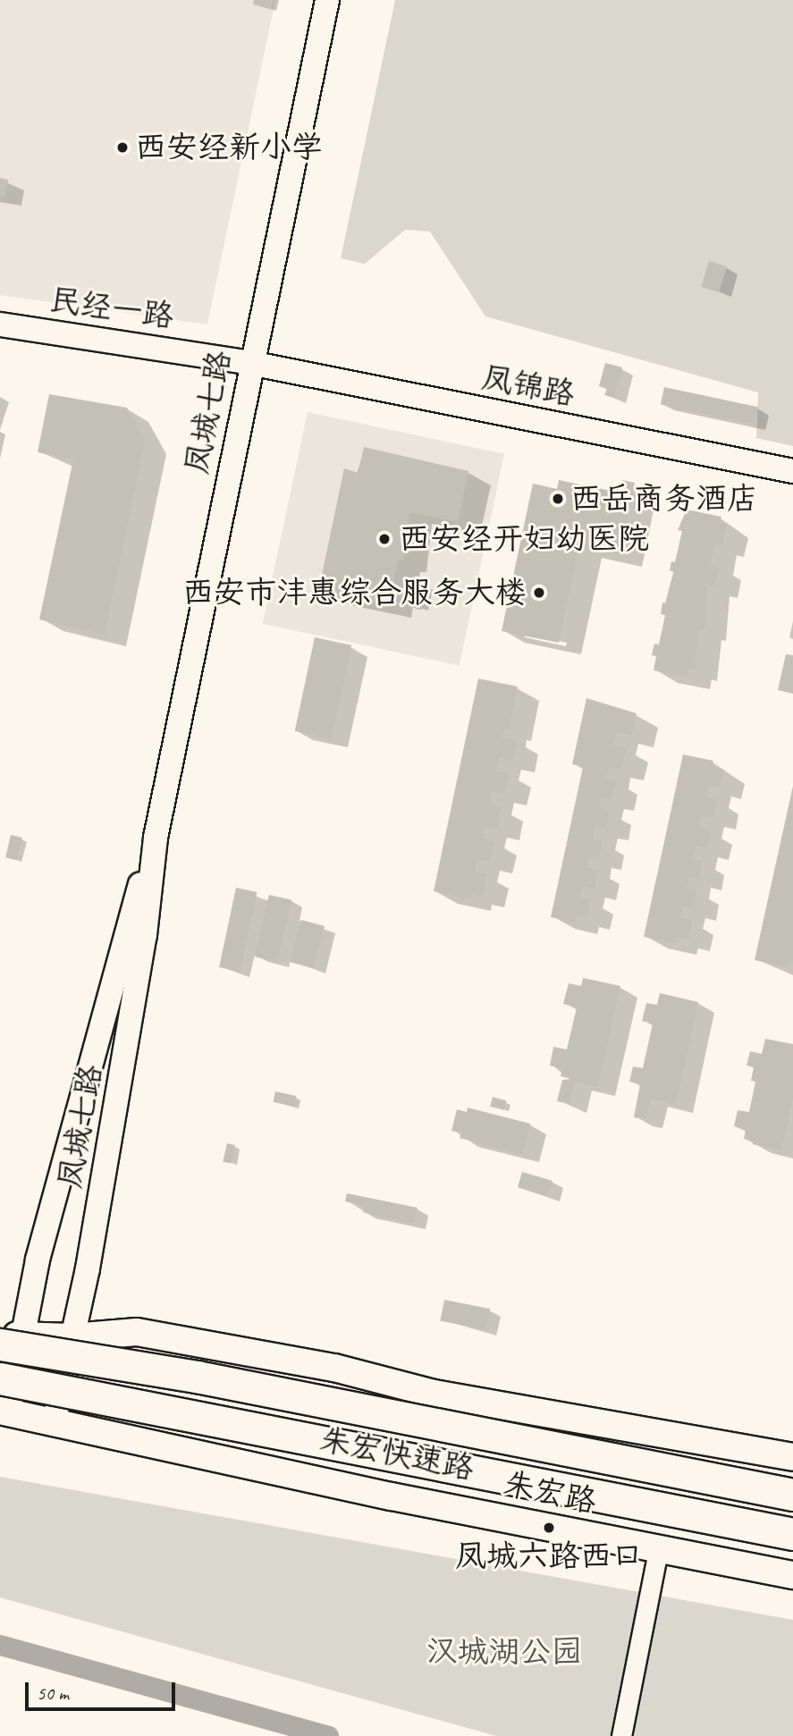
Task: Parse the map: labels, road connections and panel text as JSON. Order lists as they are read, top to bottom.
{
  "streets": {
    "highway": ["朱宏快速路"],
    "main road": ["朱宏路"],
    "street": ["民经一路", "凤锦路", "凤城七路"]
  },
  "crossings": [
    ["民经一路", "凤锦路"],
    ["民经一路", "凤城七路"],
    ["凤锦路", "凤城七路"],
    ["凤城七路", "朱宏快速路"],
    ["凤城七路", "朱宏路"]
  ],
  "parks": ["汉城湖公园"],
  "places": [
    "西安经新小学",
    "西岳商务酒店",
    "西安经开妇幼医院",
    "西安市沣惠综合服务大楼",
    "凤城六路西口"
  ],
  "scale_bar": "50 m"
}
